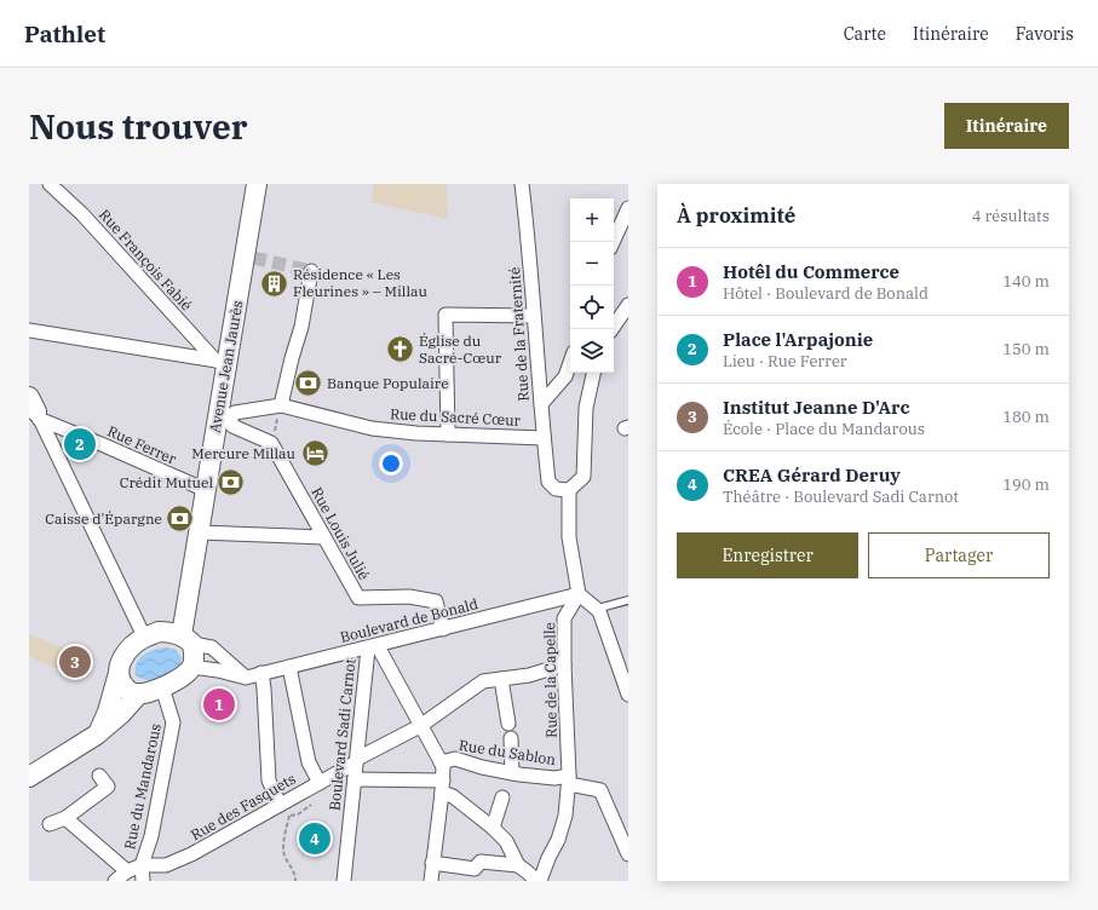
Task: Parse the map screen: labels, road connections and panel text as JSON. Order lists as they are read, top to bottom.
{
  "streets": {
    "main road": ["Avenue Jean Jaurès"],
    "street": [
      "Rue François Fabié",
      "Rue de la Fraternité",
      "Rue du Sacré Cœur",
      "Rue Ferrer",
      "Rue Louis Julié",
      "Boulevard de Bonald",
      "Rue de la Capelle",
      "Boulevard Sadi Carnot",
      "Rue du Sablon",
      "Rue du Mandarous",
      "Rue des Fasquets"
    ]
  },
  "crossings": [
    ["Rue François Fabié", "Avenue Jean Jaurès"],
    ["Rue de la Fraternité", "Rue du Sacré Cœur"],
    ["Avenue Jean Jaurès", "Rue Ferrer"],
    ["Avenue Jean Jaurès", "Rue du Mandarous"],
    ["Rue Louis Julié", "Boulevard de Bonald"],
    ["Boulevard de Bonald", "Rue de la Capelle"],
    ["Boulevard de Bonald", "Boulevard Sadi Carnot"],
    ["Rue de la Capelle", "Rue du Sablon"],
    ["Rue de la Capelle", "Rue des Fasquets"],
    ["Boulevard Sadi Carnot", "Rue des Fasquets"],
    ["Rue du Mandarous", "Rue des Fasquets"]
  ],
  "places": {
    "building": ["Résidence « Les Fleurines » – Millau"],
    "church": ["Église du Sacré-Cœur"],
    "bank": ["Banque Populaire", "Crédit Mutuel", "Caisse d'Épargne"],
    "hotel": ["Mercure Millau"]
  },
  "page": {
    "header": "Pathlet",
    "nav": ["Carte", "Itinéraire", "Favoris"],
    "buttons": [
      "Itinéraire",
      ["Enregistrer", "Partager"]
    ],
    "title": "Nous trouver",
    "heading": ["À proximité", "4 résultats"],
    "map_buttons": ["+", "−"],
    "list": [
      {
        "mark": "1",
        "name": "Hotêl du Commerce",
        "note": "Hôtel · Boulevard de Bonald",
        "value": "140 m"
      },
      {
        "mark": "2",
        "name": "Place l'Arpajonie",
        "note": "Lieu · Rue Ferrer",
        "value": "150 m"
      },
      {
        "mark": "3",
        "name": "Institut Jeanne D'Arc",
        "note": "École · Place du Mandarous",
        "value": "180 m"
      },
      {
        "mark": "4",
        "name": "CREA Gérard Deruy",
        "note": "Théâtre · Boulevard Sadi Carnot",
        "value": "190 m"
      }
    ],
    "pins": [
      "2",
      "3",
      "1",
      "4"
    ]
  }
}
